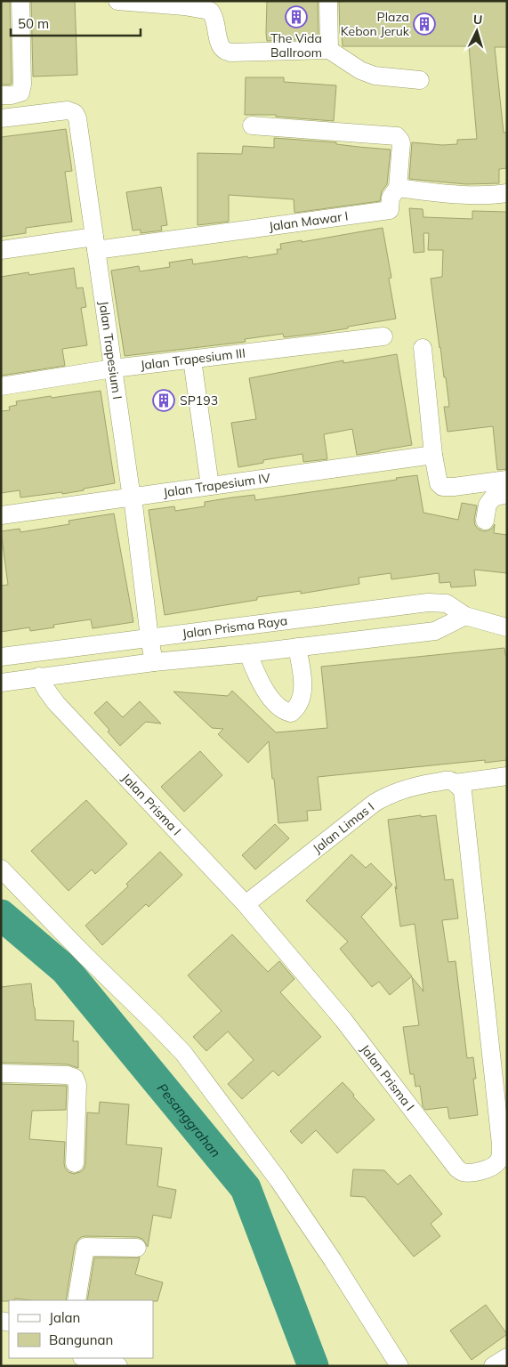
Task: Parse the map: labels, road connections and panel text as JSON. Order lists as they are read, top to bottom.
{
  "streets": {
    "street": [
      "Jalan Mawar I",
      "Jalan Trapesium I",
      "Jalan Trapesium III",
      "Jalan Trapesium IV",
      "Jalan Prisma Raya",
      "Jalan Prisma I",
      "Jalan Limas I"
    ]
  },
  "crossings": [
    ["Jalan Mawar I", "Jalan Trapesium I"],
    ["Jalan Trapesium I", "Jalan Trapesium III"],
    ["Jalan Trapesium I", "Jalan Trapesium IV"],
    ["Jalan Trapesium I", "Jalan Prisma Raya"],
    ["Jalan Prisma Raya", "Jalan Prisma I"],
    ["Jalan Prisma I", "Jalan Limas I"]
  ],
  "water": ["Pesanggrahan"],
  "places": {
    "building": ["The Vida Ballroom", "Plaza Kebon Jeruk", "SP193"]
  },
  "legend": ["Jalan", "Bangunan"],
  "scale_bar": "50 m",
  "north": "top"
}
